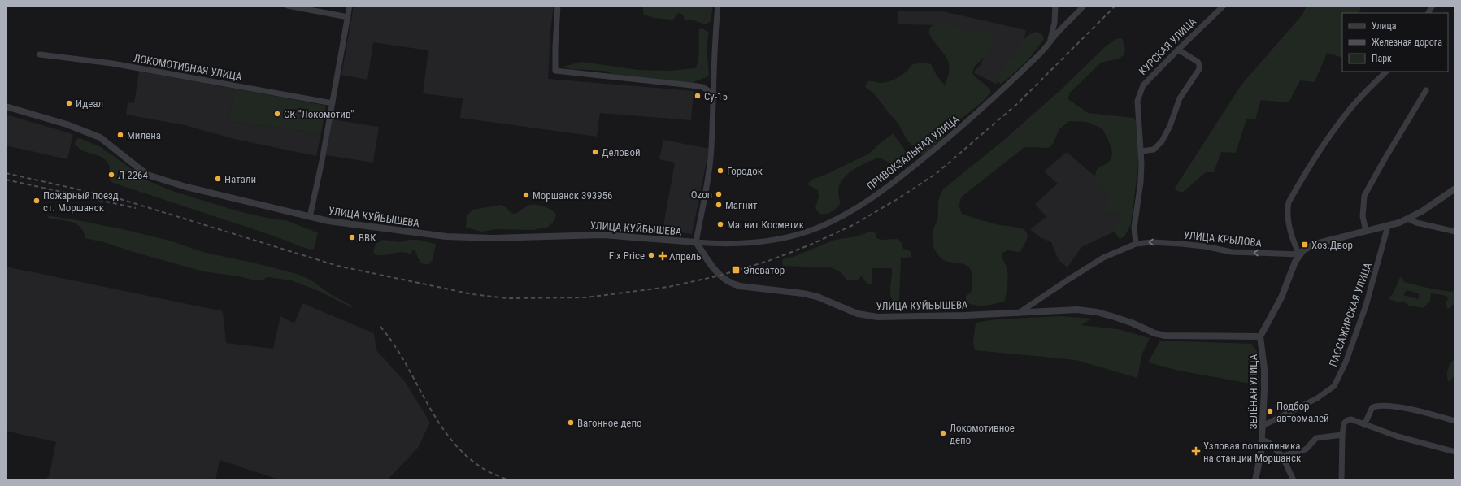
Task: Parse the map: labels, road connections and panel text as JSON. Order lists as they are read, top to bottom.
{
  "streets": {
    "street": [
      "КУРСКАЯ УЛИЦА",
      "ЛОКОМОТИВНАЯ УЛИЦА",
      "ПРИВОКЗАЛЬНАЯ УЛИЦА",
      "УЛИЦА КУЙБЫШЕВА",
      "УЛИЦА КРЫЛОВА",
      "ПАССАЖИРСКАЯ УЛИЦА",
      "ЗЕЛЁНАЯ УЛИЦА"
    ]
  },
  "crossings": [
    ["КУРСКАЯ УЛИЦА", "УЛИЦА КРЫЛОВА"],
    ["ПРИВОКЗАЛЬНАЯ УЛИЦА", "УЛИЦА КУЙБЫШЕВА"],
    ["УЛИЦА КУЙБЫШЕВА", "УЛИЦА КРЫЛОВА"],
    ["УЛИЦА КУЙБЫШЕВА", "ЗЕЛЁНАЯ УЛИЦА"],
    ["ПАССАЖИРСКАЯ УЛИЦА", "ЗЕЛЁНАЯ УЛИЦА"]
  ],
  "one_way": ["УЛИЦА КРЫЛОВА"],
  "places": {
    "other": [
      "Су-15",
      "Идеал",
      "СК \"Локомотив\"",
      "Милена",
      "Деловой",
      "Городок",
      "Л-2264",
      "Натали",
      "Ozon",
      "Моршанск 393956",
      "Пожарный поезд ст. Моршанск",
      "Магнит",
      "Магнит Косметик",
      "ВВК",
      "Fix Price",
      "Подбор автоэмалей",
      "Вагонное депо",
      "Локомотивное депо"
    ],
    "transit": ["Хоз.Двор", "Элеватор"],
    "health": ["Апрель", "Узловая поликлиника на станции Моршанск"]
  },
  "legend": ["Улица", "Железная дорога", "Парк"]
}
